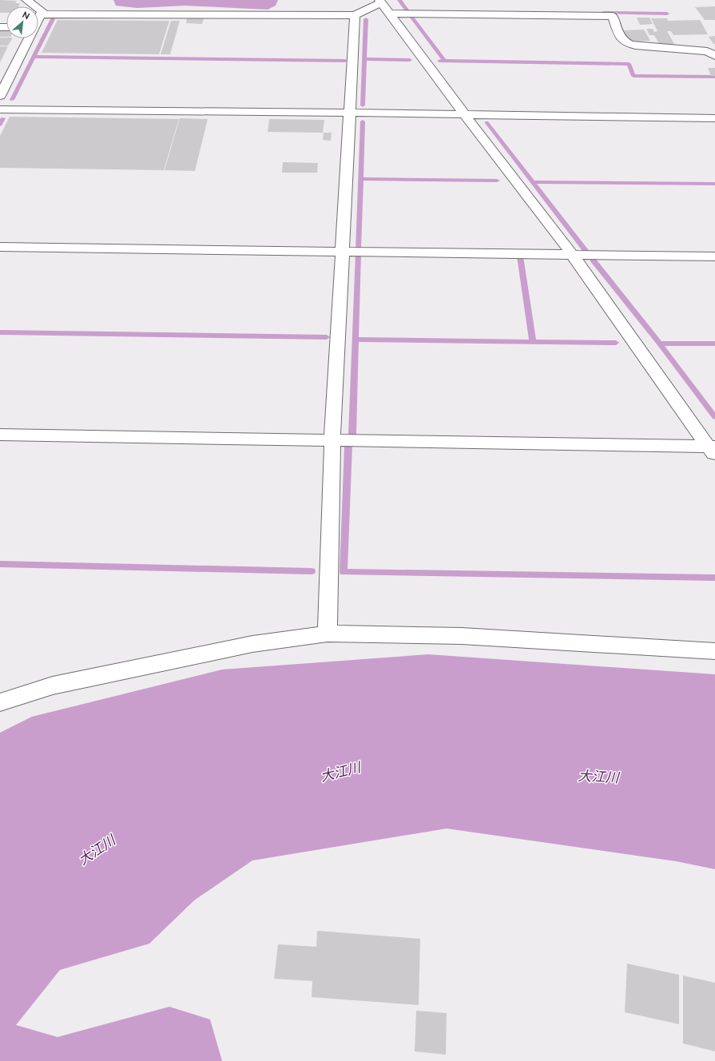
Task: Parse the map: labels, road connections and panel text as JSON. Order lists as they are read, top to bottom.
{
  "water": ["大江川"],
  "north": "top right"
}
